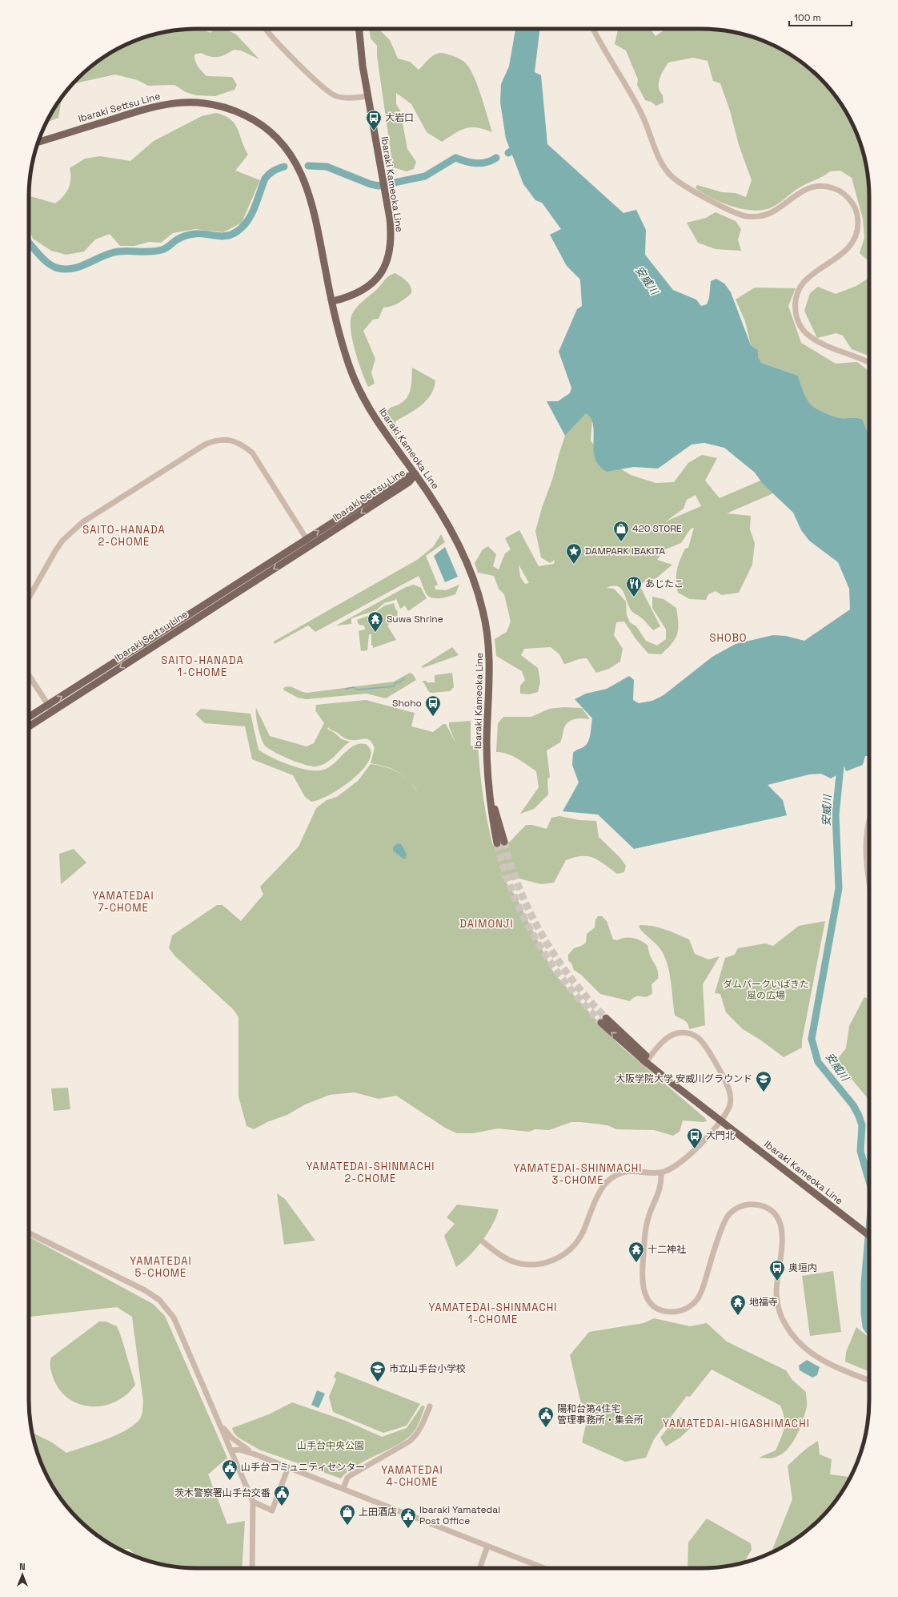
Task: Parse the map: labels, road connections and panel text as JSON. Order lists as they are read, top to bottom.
{
  "streets": {
    "main road": ["Ibaraki Settsu Line", "Ibaraki Kameoka Line"]
  },
  "crossings": [
    ["Ibaraki Settsu Line", "Ibaraki Kameoka Line"]
  ],
  "districts": [
    "SAITO-HANADA 2-CHOME",
    "SHOBO",
    "SAITO-HANADA 1-CHOME",
    "YAMATEDAI 7-CHOME",
    "DAIMONJI",
    "YAMATEDAI-SHINMACHI 2-CHOME",
    "YAMATEDAI-SHINMACHI 3-CHOME",
    "YAMATEDAI 5-CHOME",
    "YAMATEDAI-SHINMACHI 1-CHOME",
    "YAMATEDAI-HIGASHIMACHI",
    "YAMATEDAI 4-CHOME"
  ],
  "water": ["安威川"],
  "parks": ["ダムパークいばきた 風の広場", "山手台中央公園"],
  "places": {
    "bus stop": [
      "大岩口",
      "Shoho",
      "大門北",
      "奥垣内"
    ],
    "shop": ["420 STORE", "上田酒店"],
    "place": ["DAMPARK IBAKITA"],
    "restaurant": ["あじたこ"],
    "temple": ["Suwa Shrine", "十二神社", "地福寺"],
    "school or university": ["大阪学院大学 安威川グラウンド", "市立山手台小学校"],
    "public building": [
      "陽和台第4住宅 管理事務所・集会所",
      "山手台コミュニティセンター",
      "茨木警察署山手台交番",
      "Ibaraki Yamatedai Post Office"
    ]
  },
  "scale_bar": "100 m",
  "north": "top"
}
